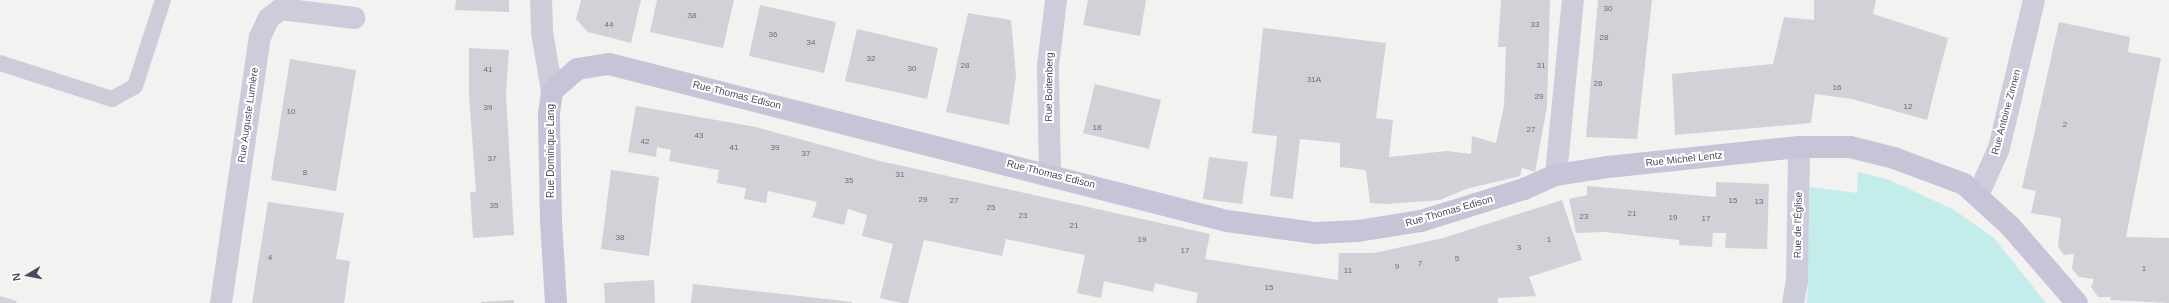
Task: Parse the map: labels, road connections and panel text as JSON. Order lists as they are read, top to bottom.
{
  "streets": {
    "main road": ["Rue Thomas Edison", "Rue Dominique Lang", "Rue Michel Lentz"],
    "street": [
      "Rue Boitenberg",
      "Rue Antoine Zinnen",
      "Rue Auguste Lumière",
      "Rue de l'Église"
    ]
  },
  "crossings": [
    ["Rue Boitenberg", "Rue Thomas Edison"],
    ["Rue Thomas Edison", "Rue Dominique Lang"],
    ["Rue Thomas Edison", "Rue Michel Lentz"],
    ["Rue Antoine Zinnen", "Rue Michel Lentz"],
    ["Rue Michel Lentz", "Rue de l'Église"]
  ],
  "house_numbers": [
    "30",
    "38",
    "44",
    "33",
    "36",
    "28",
    "34",
    "32",
    "28",
    "31",
    "30",
    "41",
    "31A",
    "26",
    "16",
    "29",
    "12",
    "39",
    "10",
    "2",
    "18",
    "27",
    "43",
    "42",
    "41",
    "39",
    "37",
    "37",
    "8",
    "31",
    "35",
    "29",
    "27",
    "15",
    "13",
    "35",
    "25",
    "21",
    "23",
    "23",
    "19",
    "17",
    "21",
    "38",
    "19",
    "1",
    "3",
    "17",
    "4",
    "5",
    "7",
    "9",
    "1",
    "11",
    "15"
  ],
  "north": "left"
}
